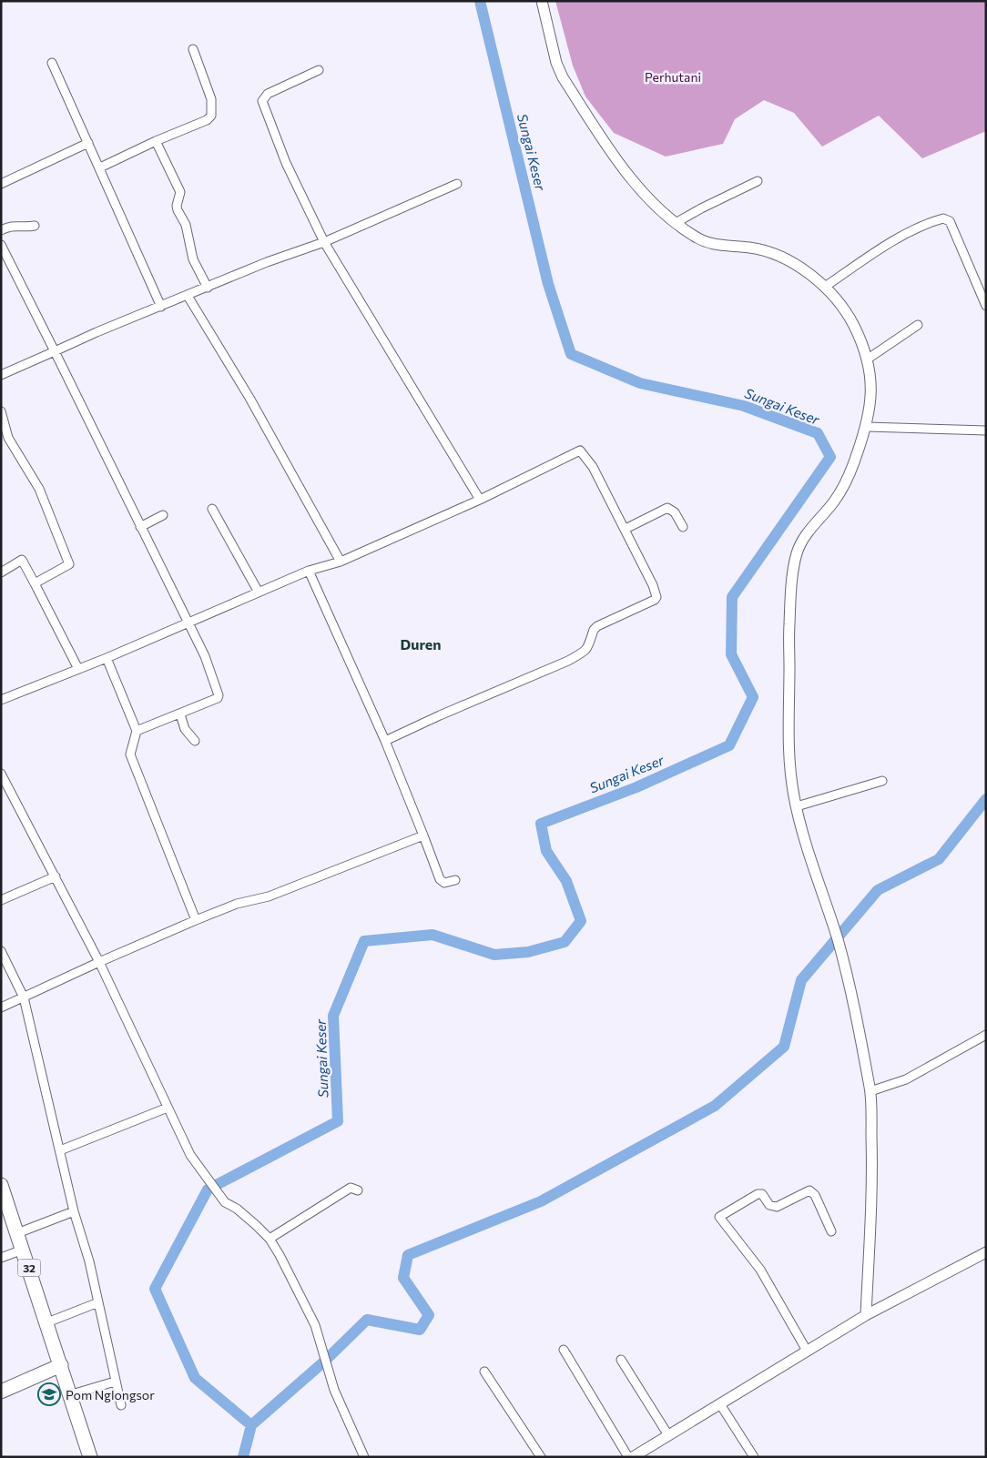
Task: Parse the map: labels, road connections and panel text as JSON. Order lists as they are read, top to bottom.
{
  "streets": {
    "highway": ["32"]
  },
  "districts": ["Duren"],
  "water": ["Sungai Keser"],
  "parks": ["Perhutani"],
  "places": {
    "school or university": ["Pom Nglongsor"]
  }
}
